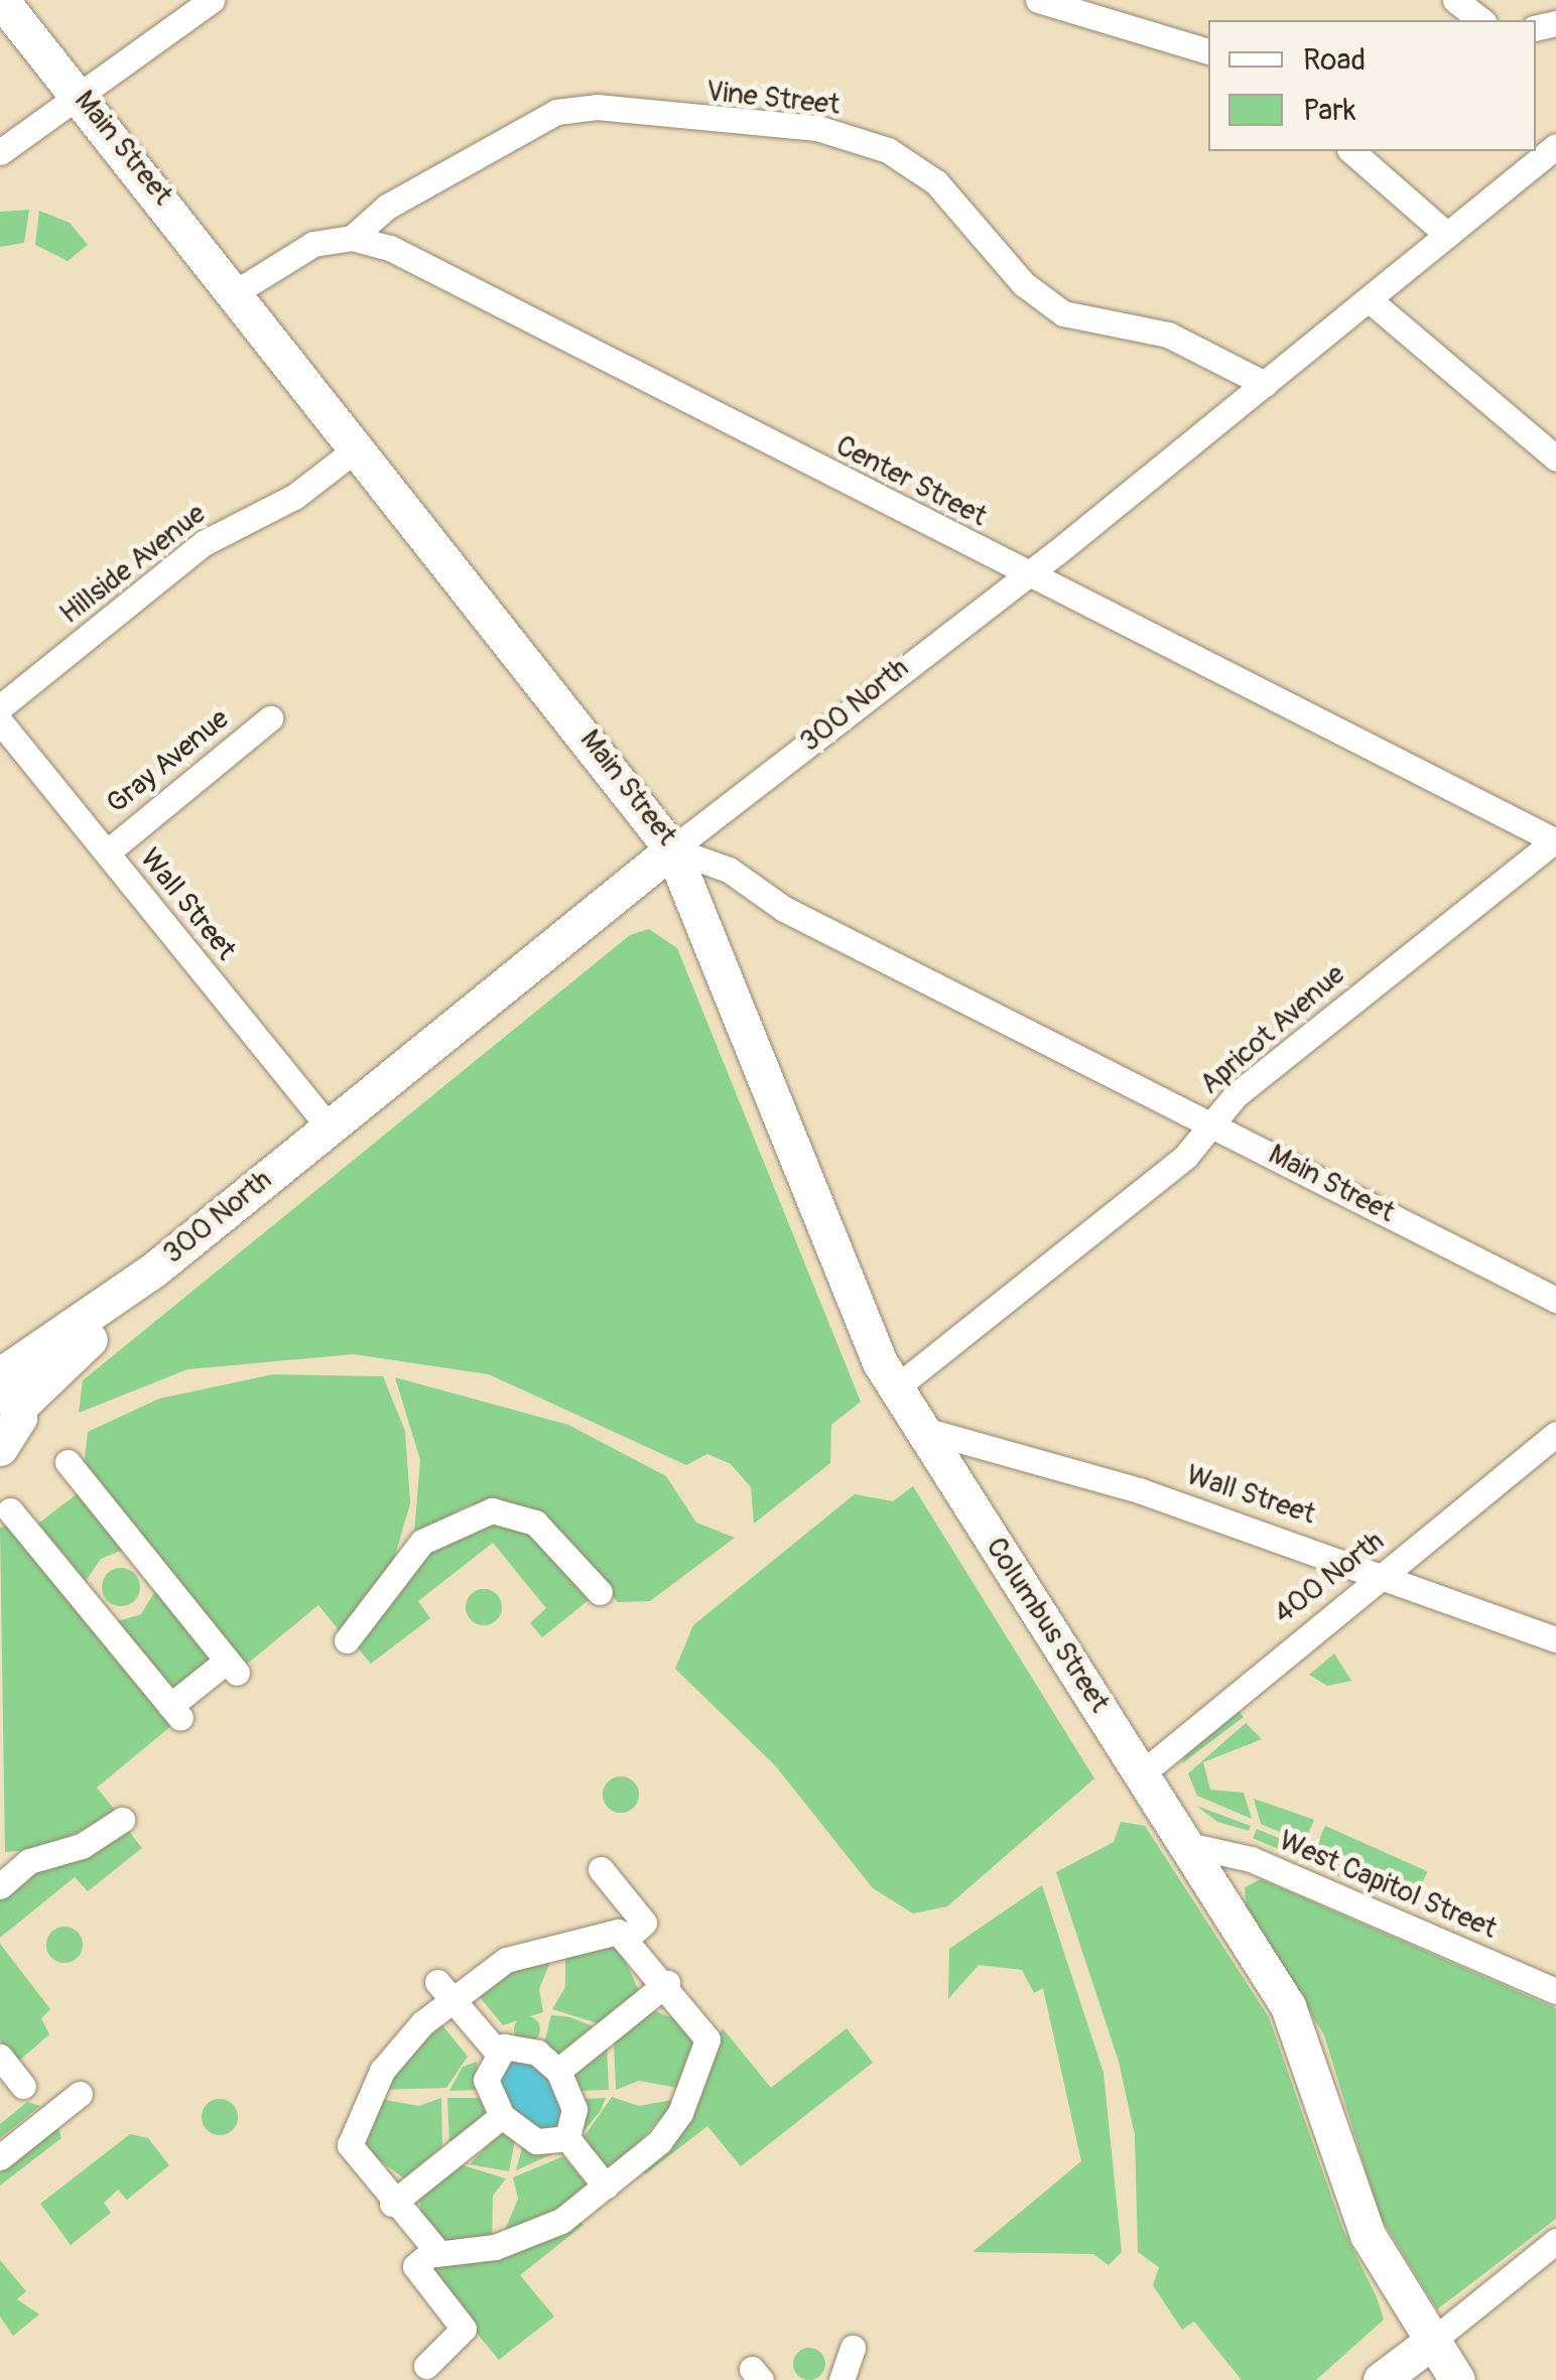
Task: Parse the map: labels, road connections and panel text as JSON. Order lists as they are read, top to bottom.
{
  "streets": {
    "main road": ["Main Street", "300 North", "Columbus Street"],
    "street": [
      "Vine Street",
      "Center Street",
      "Hillside Avenue",
      "Gray Avenue",
      "Wall Street",
      "Apricot Avenue",
      "400 North",
      "West Capitol Street"
    ]
  },
  "crossings": [
    ["Vine Street", "Center Street"],
    ["Vine Street", "300 North"],
    ["Main Street", "Hillside Avenue"],
    ["Main Street", "300 North"],
    ["Main Street", "Apricot Avenue"],
    ["Main Street", "Columbus Street"],
    ["Center Street", "300 North"],
    ["Center Street", "Apricot Avenue"],
    ["300 North", "Wall Street"],
    ["300 North", "Columbus Street"],
    ["Gray Avenue", "Wall Street"],
    ["Wall Street", "400 North"],
    ["Wall Street", "Columbus Street"],
    ["Apricot Avenue", "Columbus Street"],
    ["400 North", "Columbus Street"],
    ["Columbus Street", "West Capitol Street"]
  ],
  "legend": ["Road", "Park"]
}
